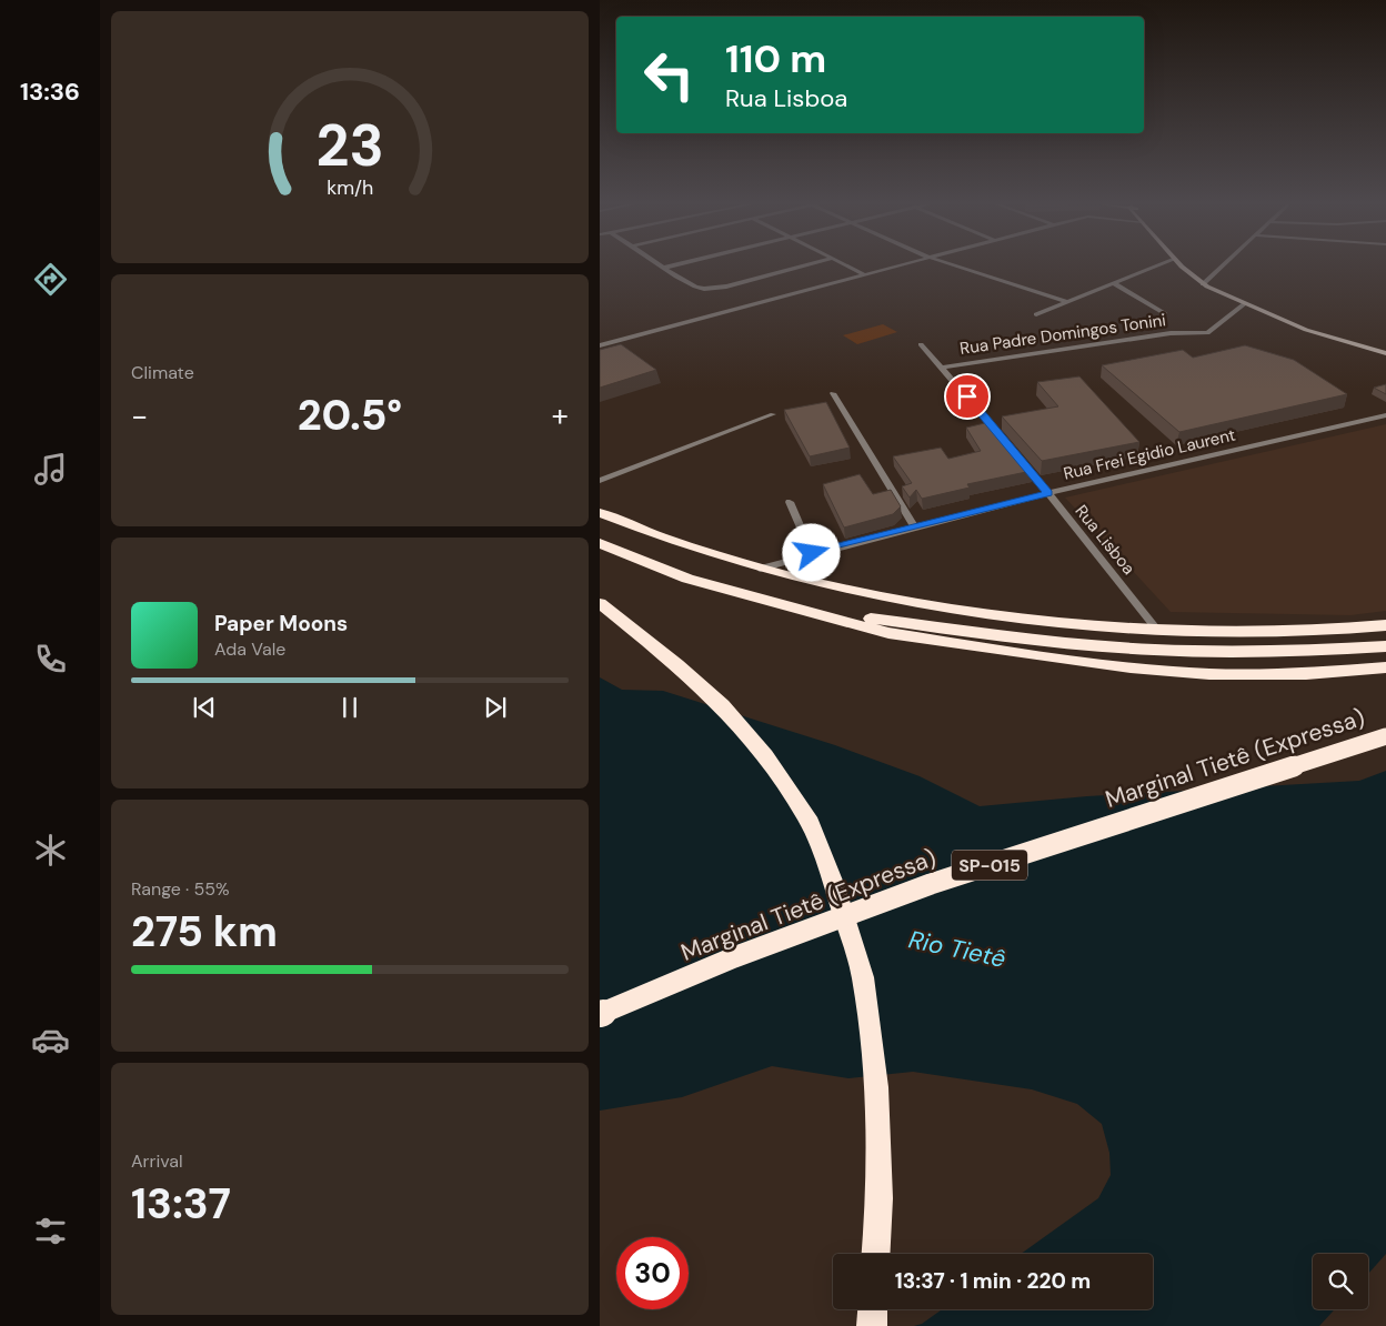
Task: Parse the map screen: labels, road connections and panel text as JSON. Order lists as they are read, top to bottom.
{
  "streets": {
    "highway": ["Marginal Tietê (Expressa)", "SP-015"],
    "street": ["Rua Padre Domingos Tonini", "Rua Frei Egidio Laurent", "Rua Lisboa"]
  },
  "crossings": [
    ["Rua Padre Domingos Tonini", "Rua Lisboa"],
    ["Rua Frei Egidio Laurent", "Rua Lisboa"]
  ],
  "water": ["Rio Tietê"],
  "page": {
    "tabs": "13:36",
    "turn": ["110 m", "Rua Lisboa"],
    "tile": [
      "Climate",
      ["Range · 55%", "275 km"],
      ["Arrival", "13:37"]
    ],
    "heat": ["−", "20.5°", "+"],
    "song": ["Paper Moons", "Ada Vale"],
    "limit": "30",
    "trip": "13:37 · 1 min · 220 m",
    "gauge": ["23", "km/h"]
  }
}
